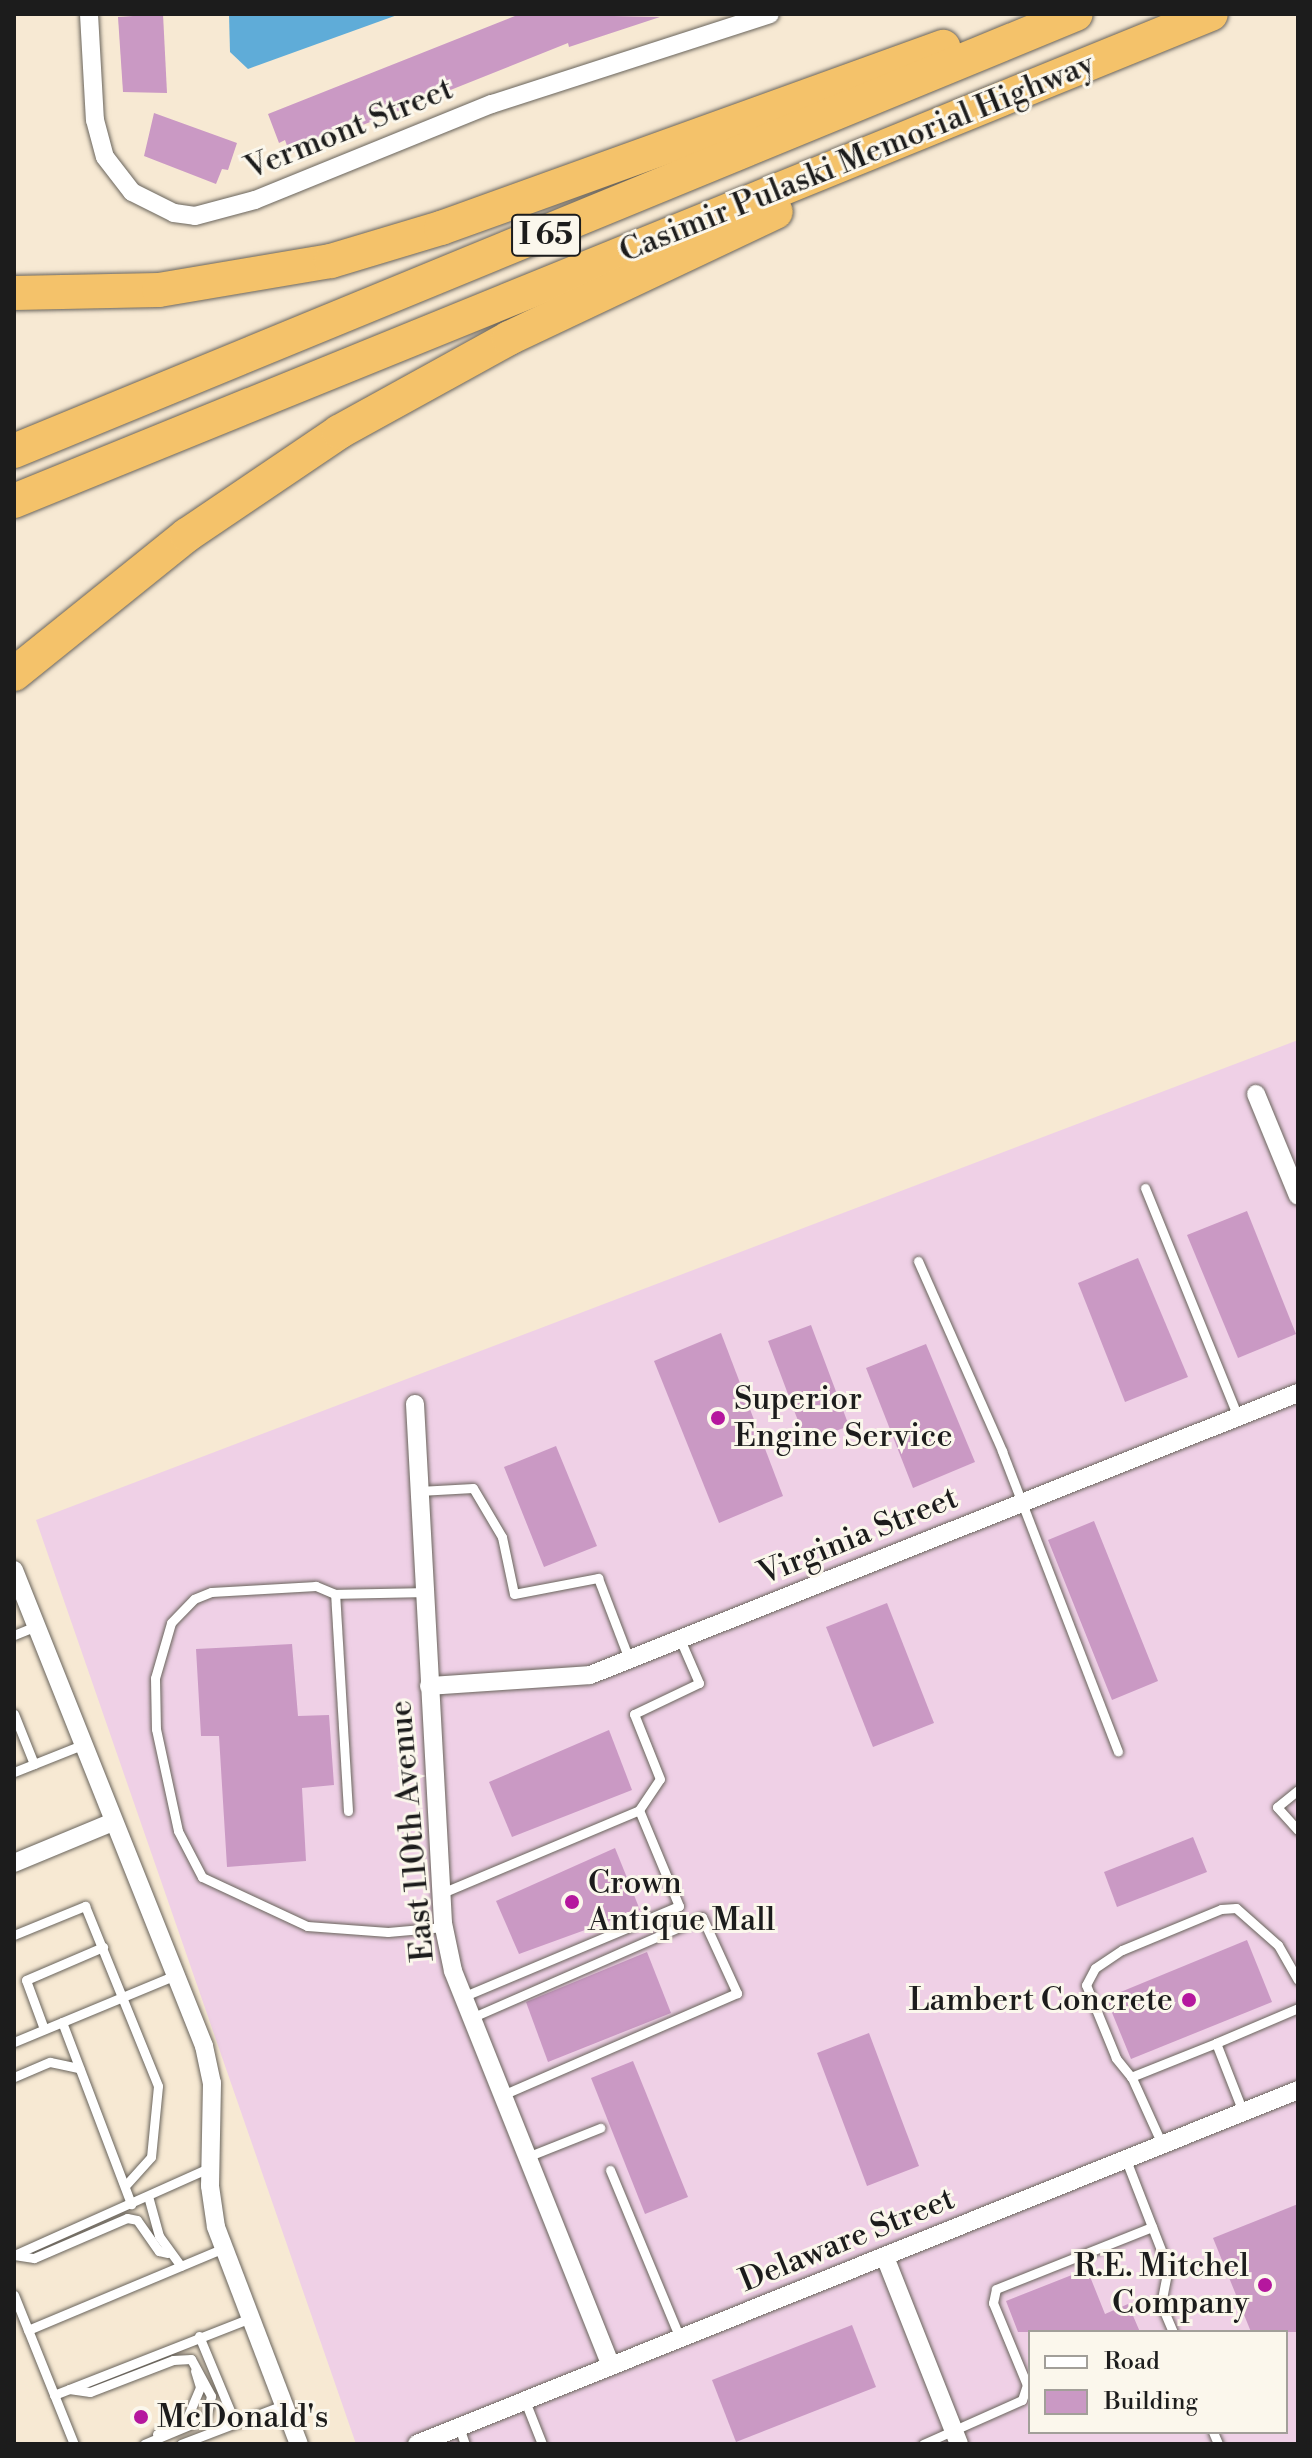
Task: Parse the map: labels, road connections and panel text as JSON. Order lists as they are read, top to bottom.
{
  "streets": {
    "highway": ["Casimir Pulaski Memorial Highway", "I 65"],
    "street": [
      "Vermont Street",
      "Virginia Street",
      "East 110th Avenue",
      "Delaware Street"
    ]
  },
  "crossings": [
    ["Virginia Street", "East 110th Avenue"],
    ["East 110th Avenue", "Delaware Street"]
  ],
  "places": [
    "Superior Engine Service",
    "Crown Antique Mall",
    "Lambert Concrete",
    "R.E. Mitchel Company",
    "McDonald's"
  ],
  "legend": ["Road", "Building"]
}
